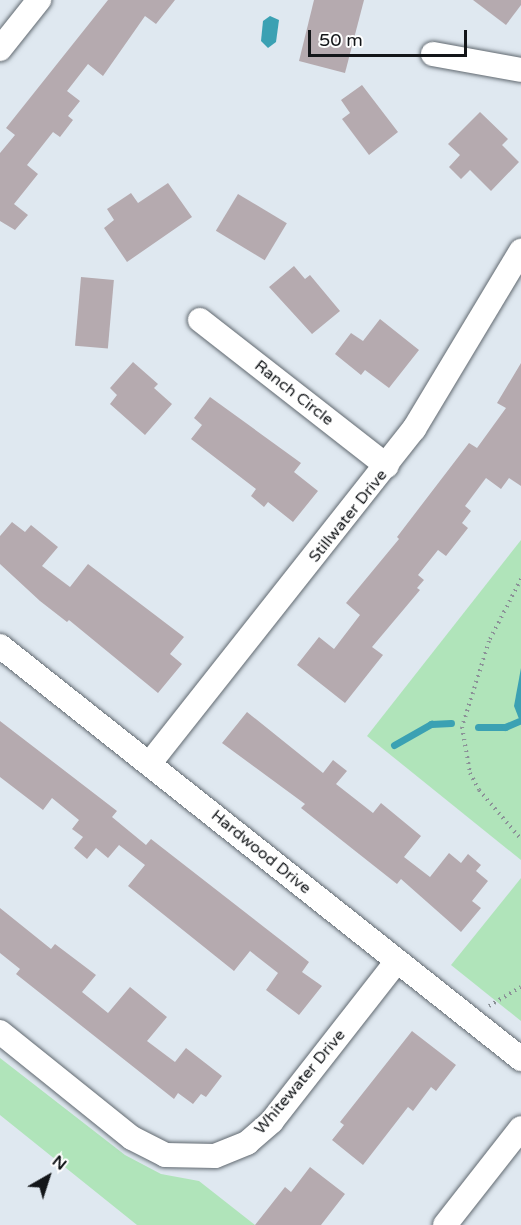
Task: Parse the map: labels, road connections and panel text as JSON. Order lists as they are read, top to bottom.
{
  "streets": {
    "street": [
      "Ranch Circle",
      "Stillwater Drive",
      "Hardwood Drive",
      "Whitewater Drive"
    ]
  },
  "crossings": [
    ["Ranch Circle", "Stillwater Drive"],
    ["Stillwater Drive", "Hardwood Drive"],
    ["Hardwood Drive", "Whitewater Drive"]
  ],
  "scale_bar": "50 m",
  "north": "top right"
}
